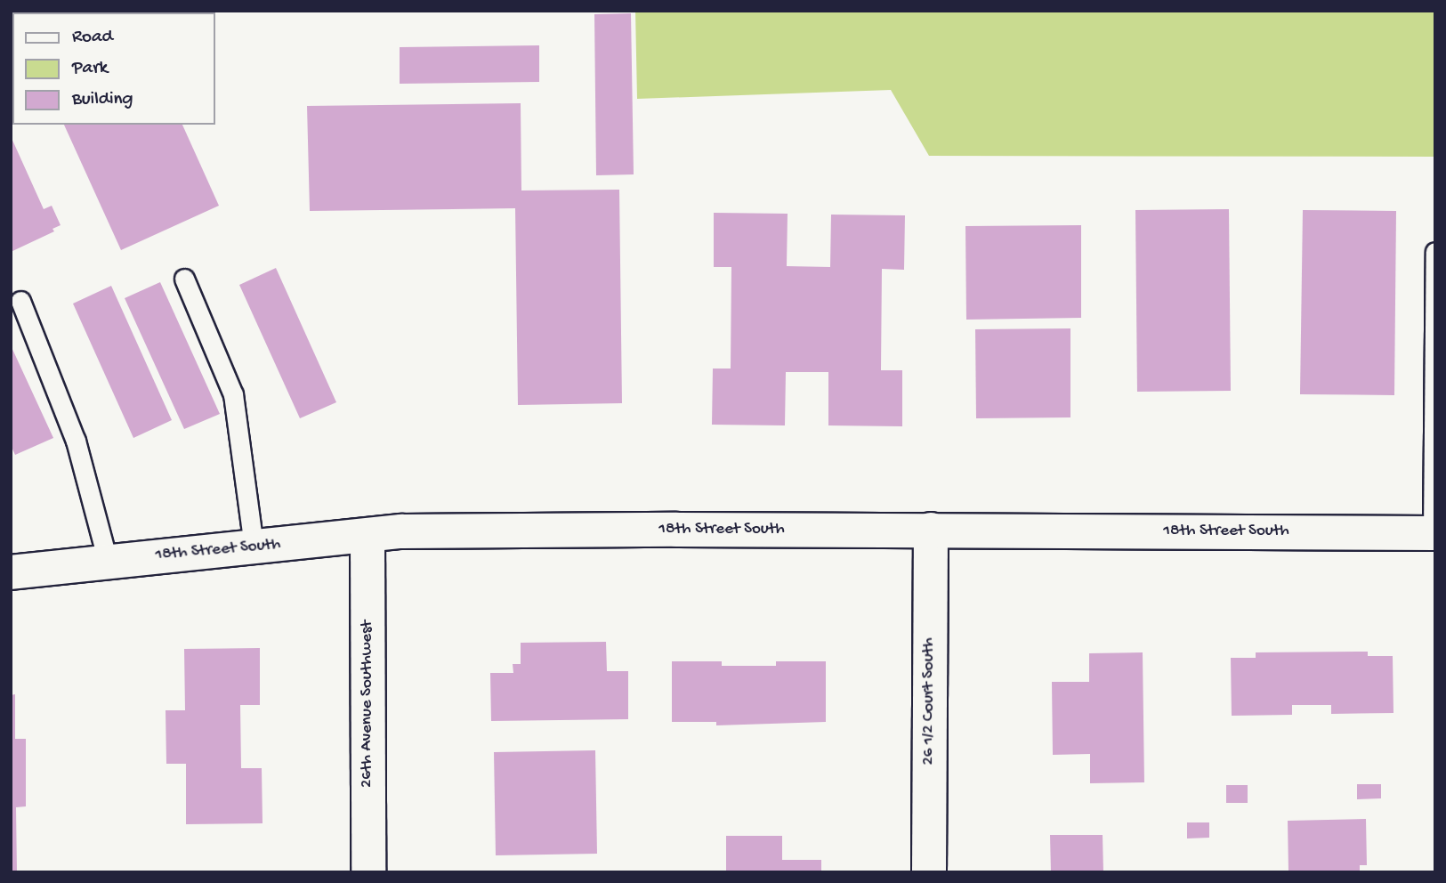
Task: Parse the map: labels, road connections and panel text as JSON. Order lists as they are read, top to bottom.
{
  "streets": {
    "street": ["18th Street South", "26 1/2 Court South", "26th Avenue Southwest"]
  },
  "crossings": [
    ["18th Street South", "26 1/2 Court South"],
    ["18th Street South", "26th Avenue Southwest"]
  ],
  "legend": ["Road", "Park", "Building"]
}
